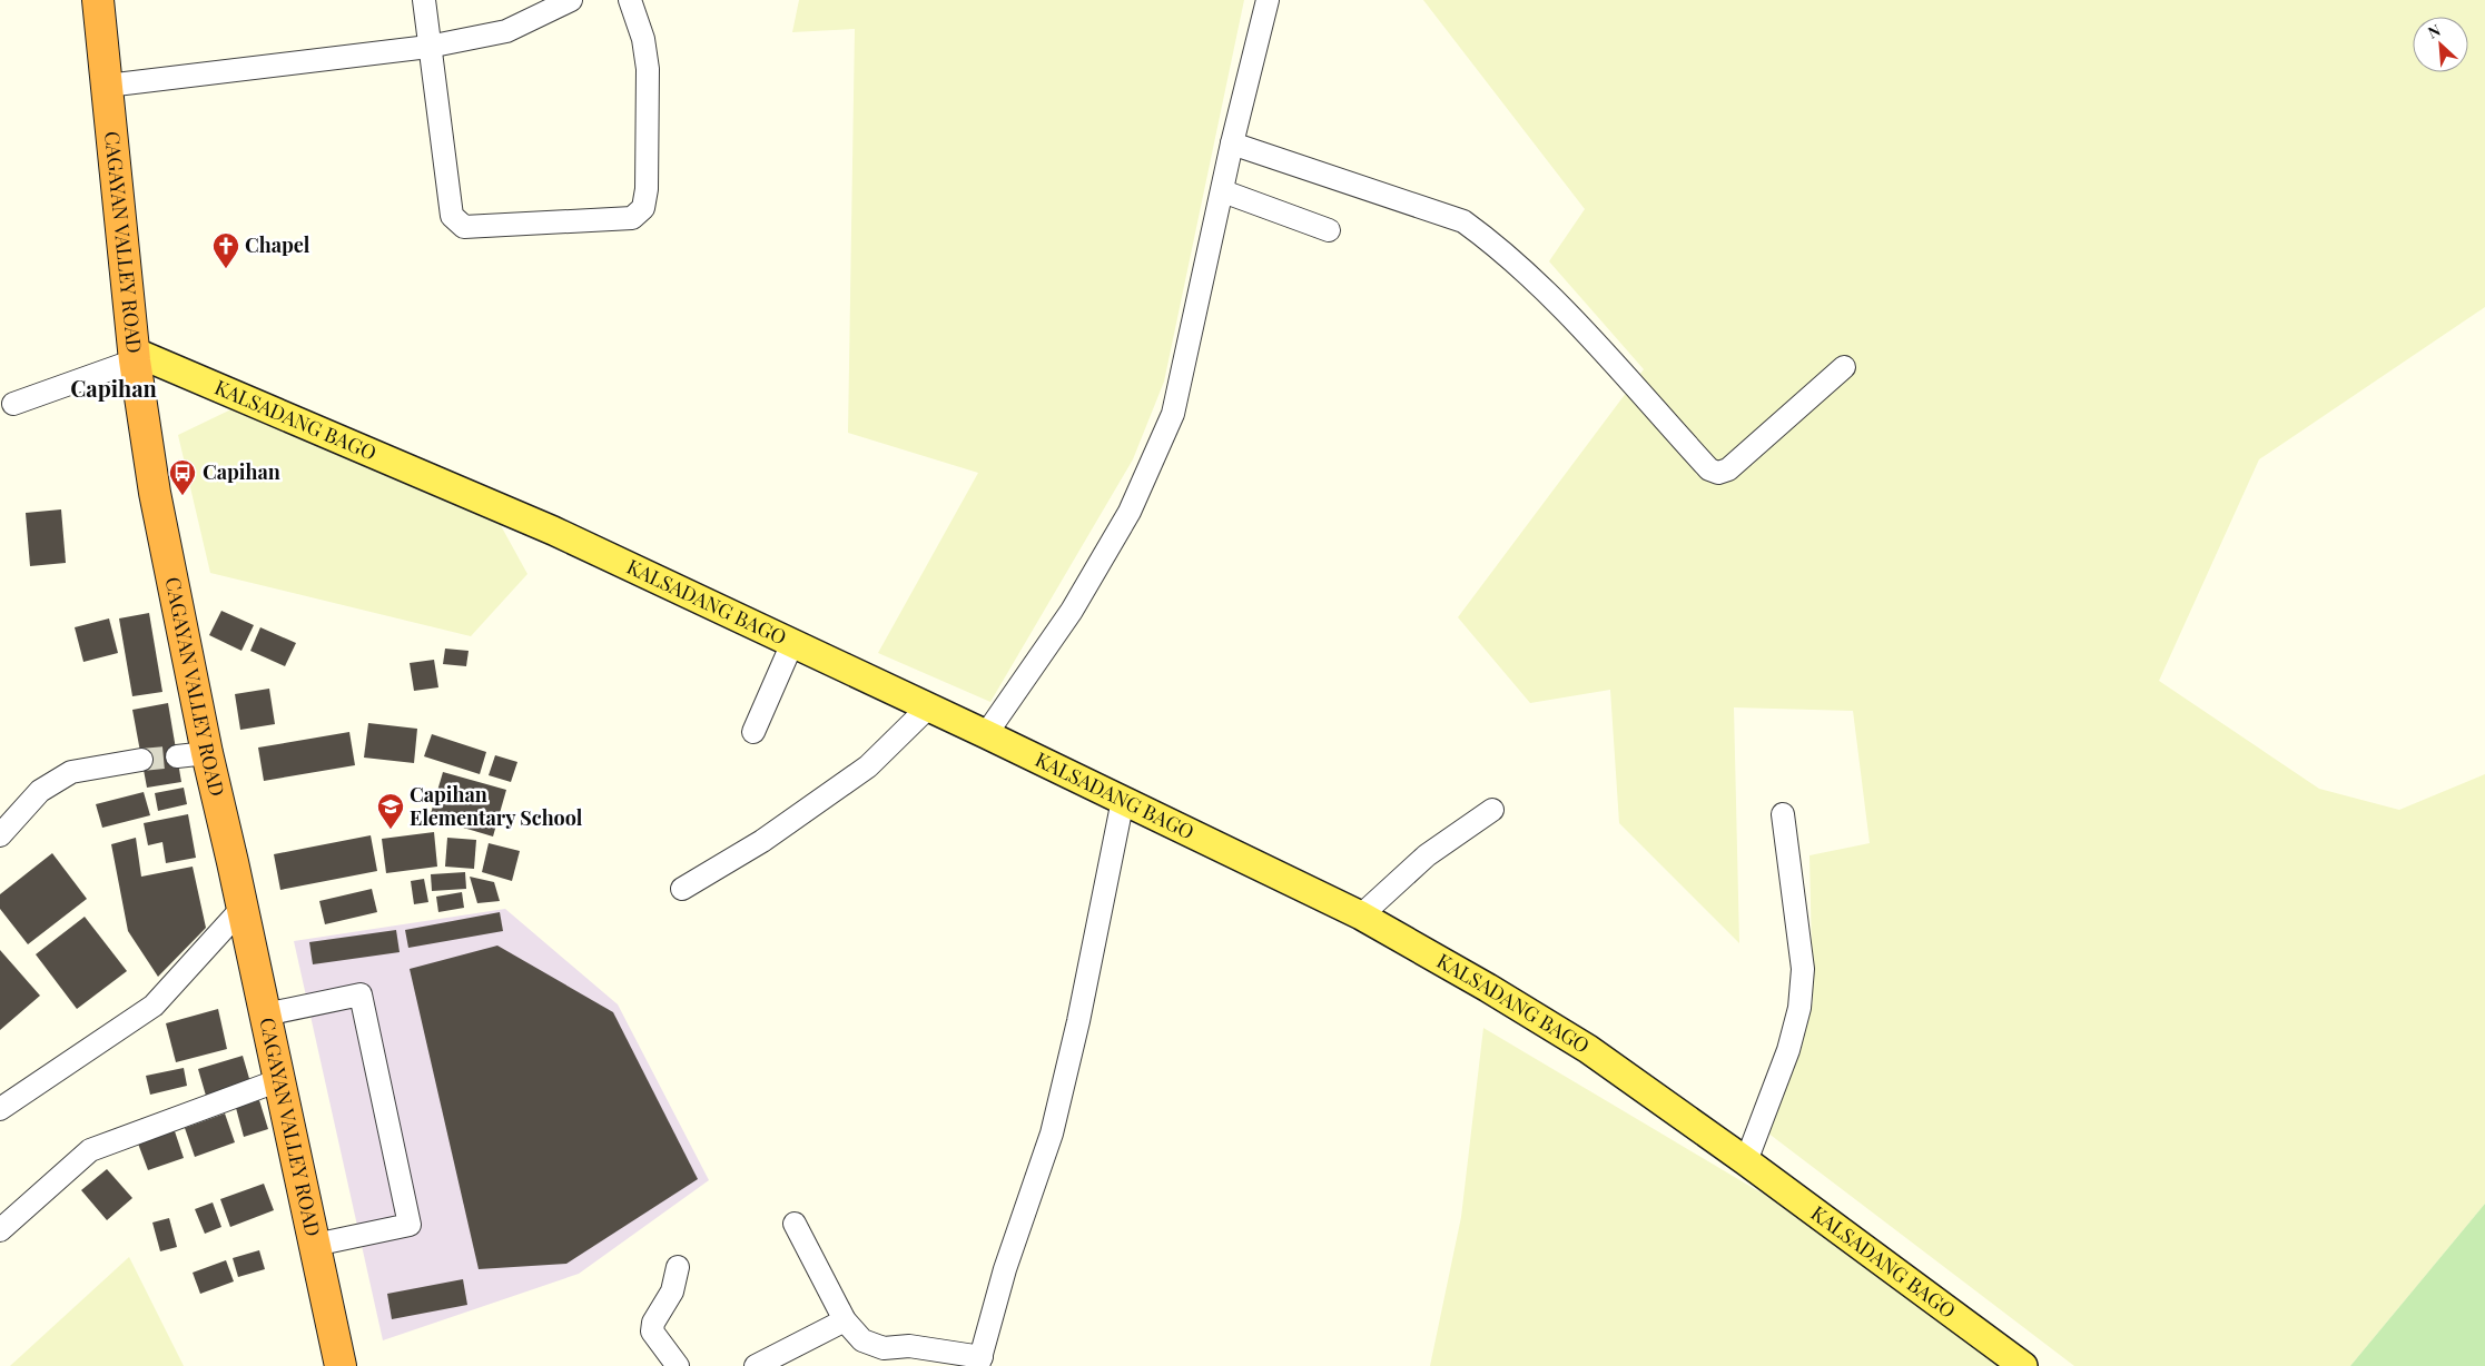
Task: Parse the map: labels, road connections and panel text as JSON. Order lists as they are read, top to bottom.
{
  "streets": {
    "highway": ["CAGAYAN VALLEY ROAD"],
    "main road": ["KALSADANG BAGO"]
  },
  "crossings": [
    ["CAGAYAN VALLEY ROAD", "KALSADANG BAGO"]
  ],
  "districts": ["Capihan"],
  "places": {
    "church": ["Chapel"],
    "bus stop": ["Capihan"],
    "school or university": ["Capihan Elementary School"]
  },
  "north": "top left"
}
